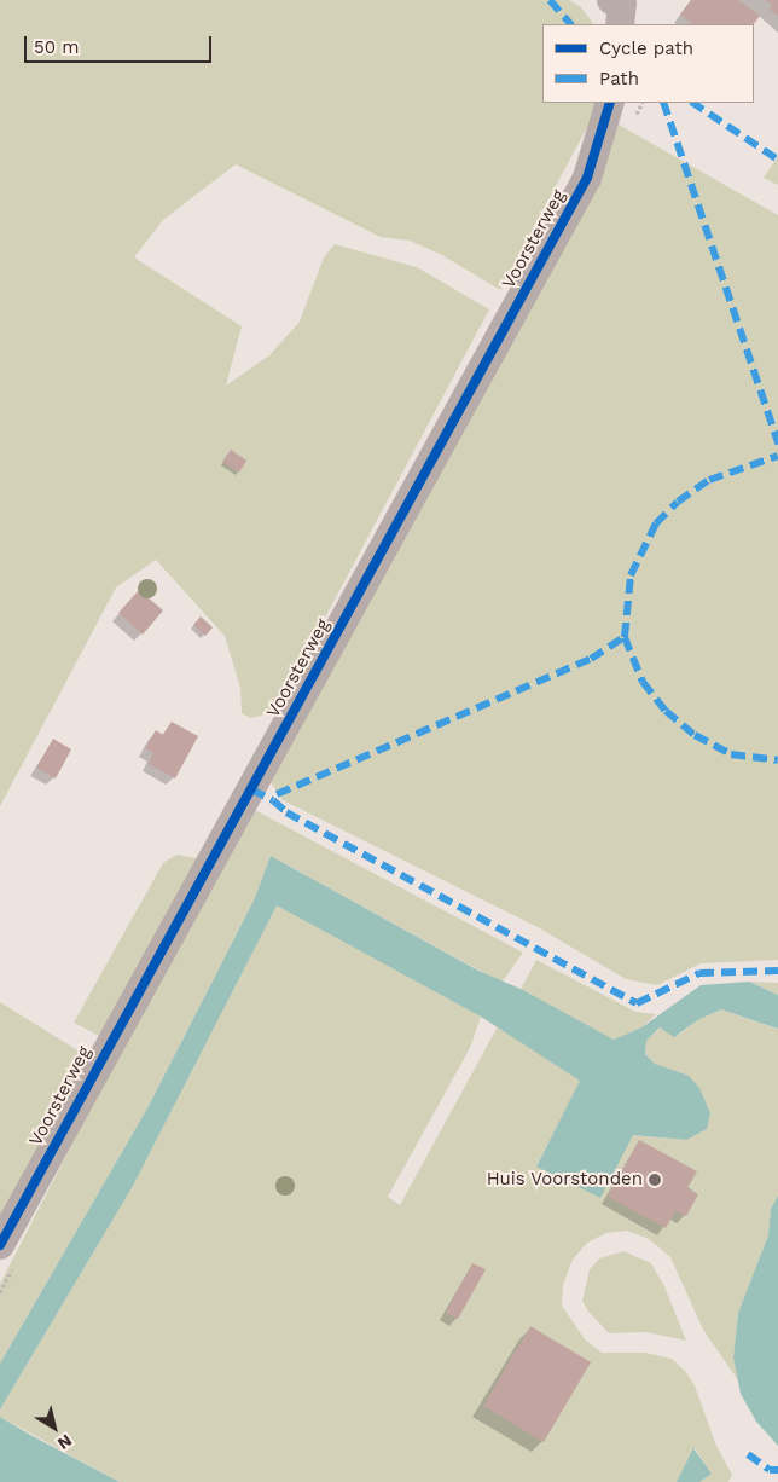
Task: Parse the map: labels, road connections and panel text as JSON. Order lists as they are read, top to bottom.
{
  "streets": {
    "street": ["Voorsterweg"]
  },
  "places": ["Huis Voorstonden"],
  "legend": ["Cycle path", "Path"],
  "scale_bar": "50 m",
  "north": "bottom right"
}
